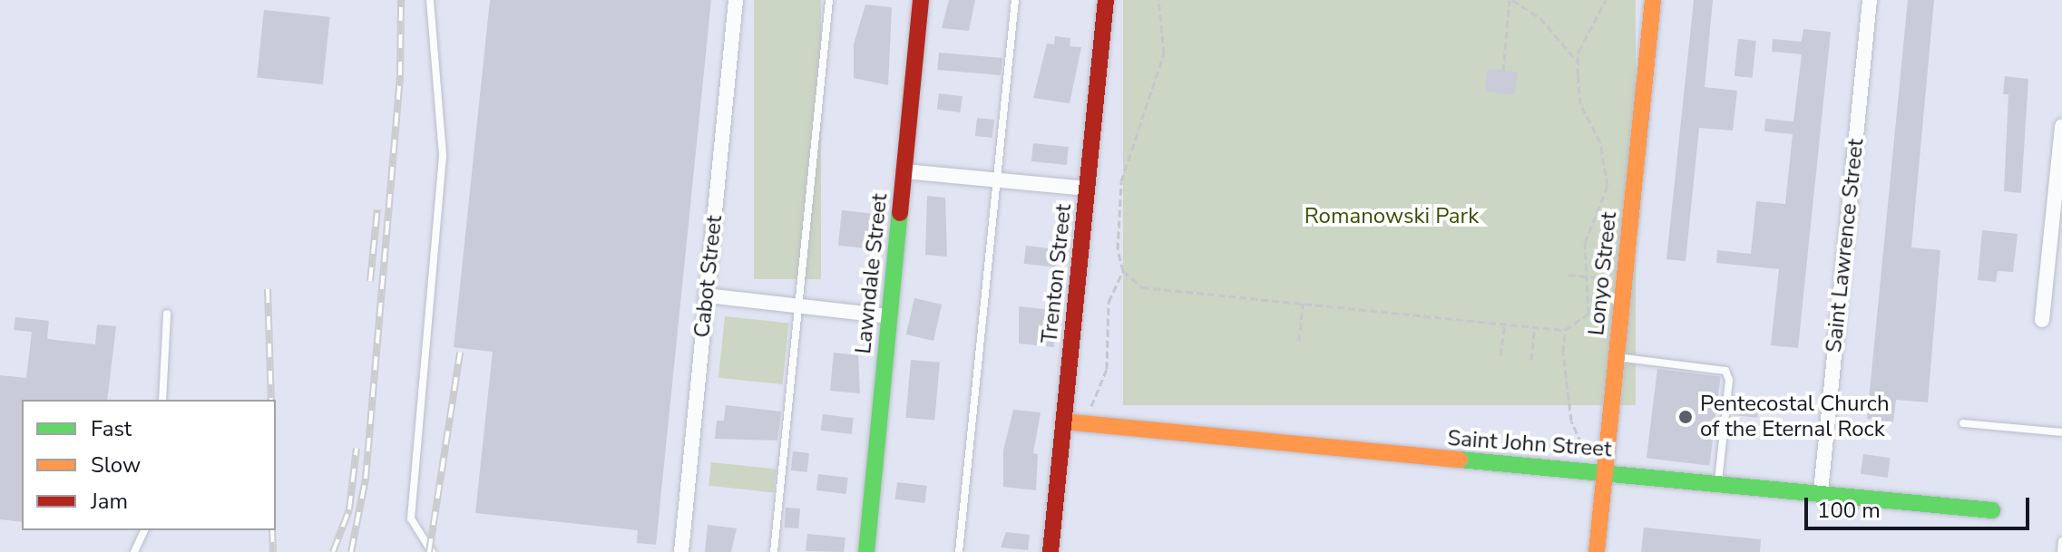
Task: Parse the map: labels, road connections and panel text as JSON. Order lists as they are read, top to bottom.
{
  "streets": {
    "street": [
      "Saint Lawrence Street",
      "Lawndale Street",
      "Trenton Street",
      "Lonyo Street",
      "Cabot Street",
      "Saint John Street"
    ]
  },
  "crossings": [
    ["Saint Lawrence Street", "Saint John Street"],
    ["Trenton Street", "Saint John Street"],
    ["Lonyo Street", "Saint John Street"]
  ],
  "parks": ["Romanowski Park"],
  "places": ["Pentecostal Church of the Eternal Rock"],
  "legend": ["Fast", "Slow", "Jam"],
  "scale_bar": "100 m"
}
